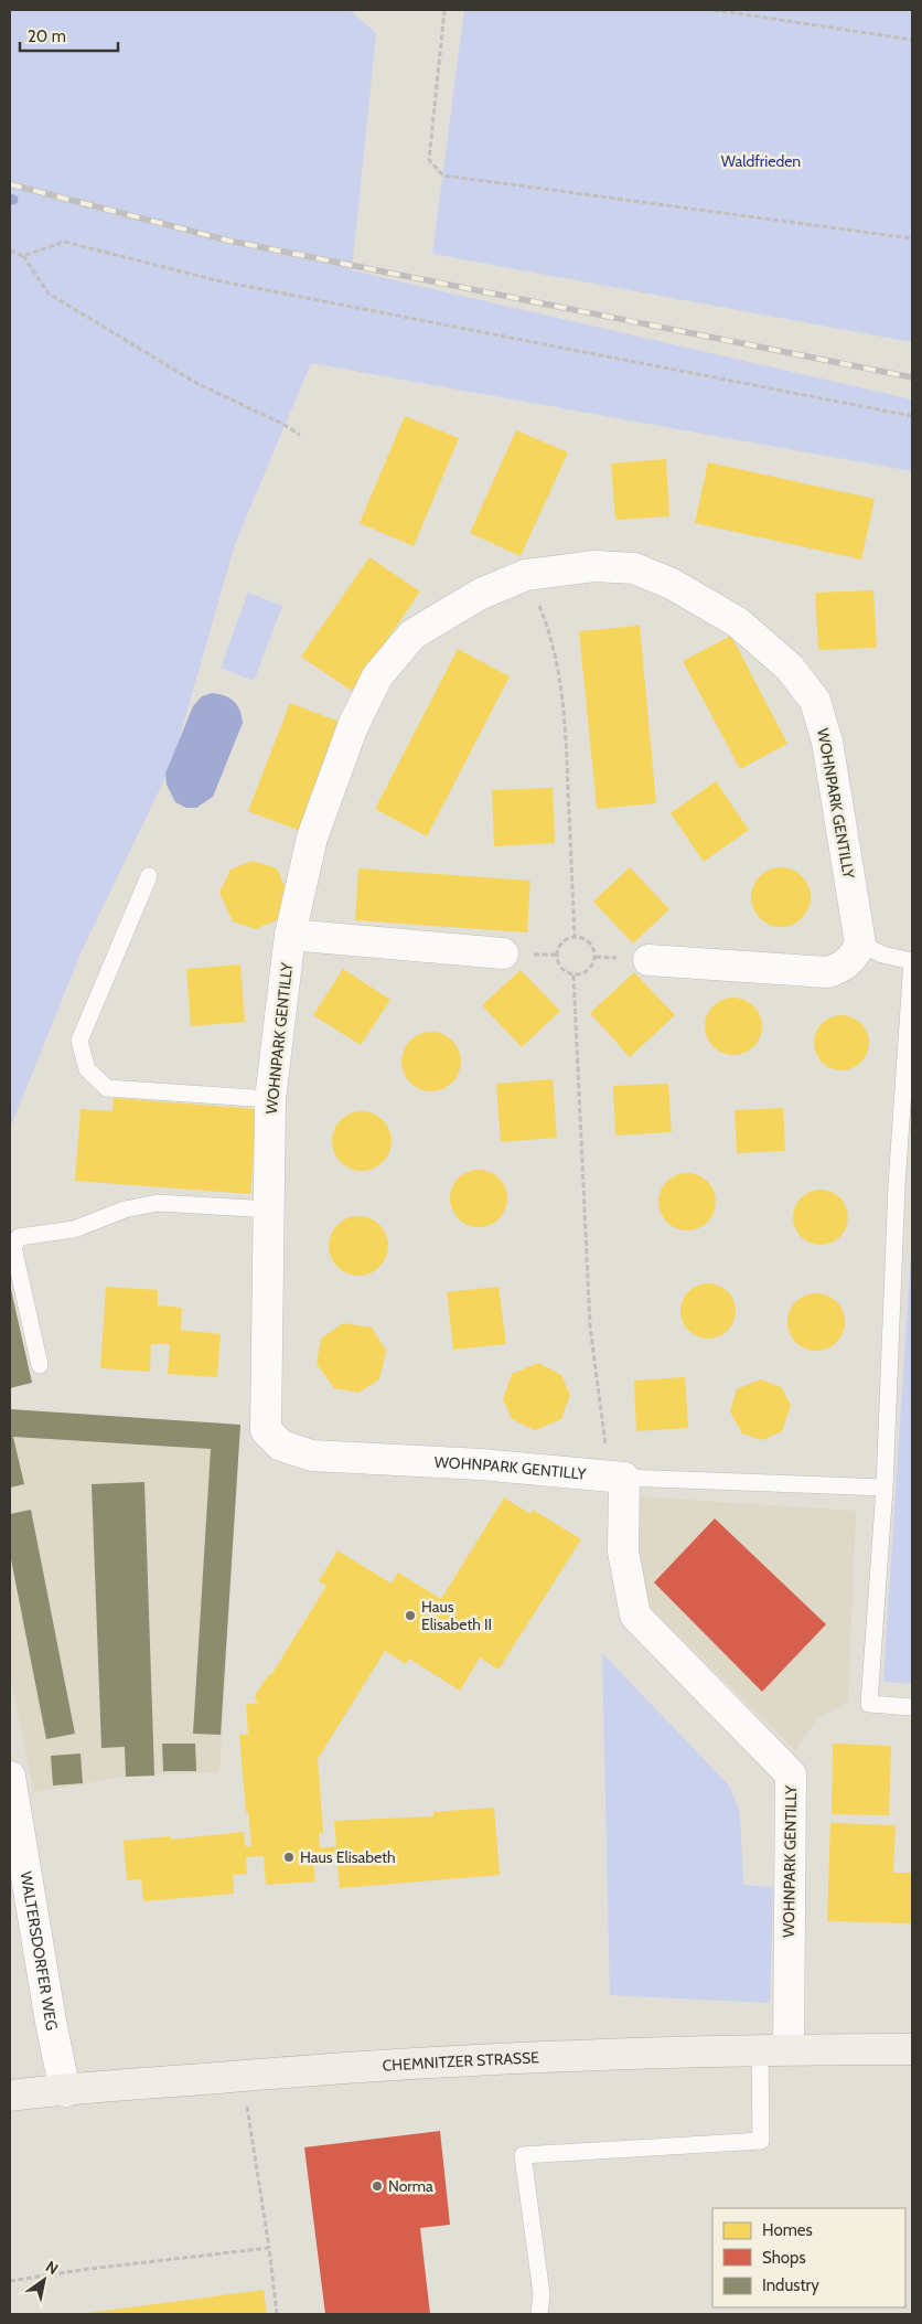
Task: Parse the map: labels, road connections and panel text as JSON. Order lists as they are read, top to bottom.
{
  "streets": {
    "main road": ["CHEMNITZER STRASSE"],
    "street": ["WOHNPARK GENTILLY", "WALTERSDORFER WEG"]
  },
  "crossings": [
    ["WOHNPARK GENTILLY", "CHEMNITZER STRASSE"],
    ["WALTERSDORFER WEG", "CHEMNITZER STRASSE"]
  ],
  "parks": ["Waldfrieden"],
  "places": ["Haus Elisabeth II", "Haus Elisabeth", "Norma"],
  "legend": ["Homes", "Shops", "Industry"],
  "scale_bar": "20 m",
  "north": "top right"
}
